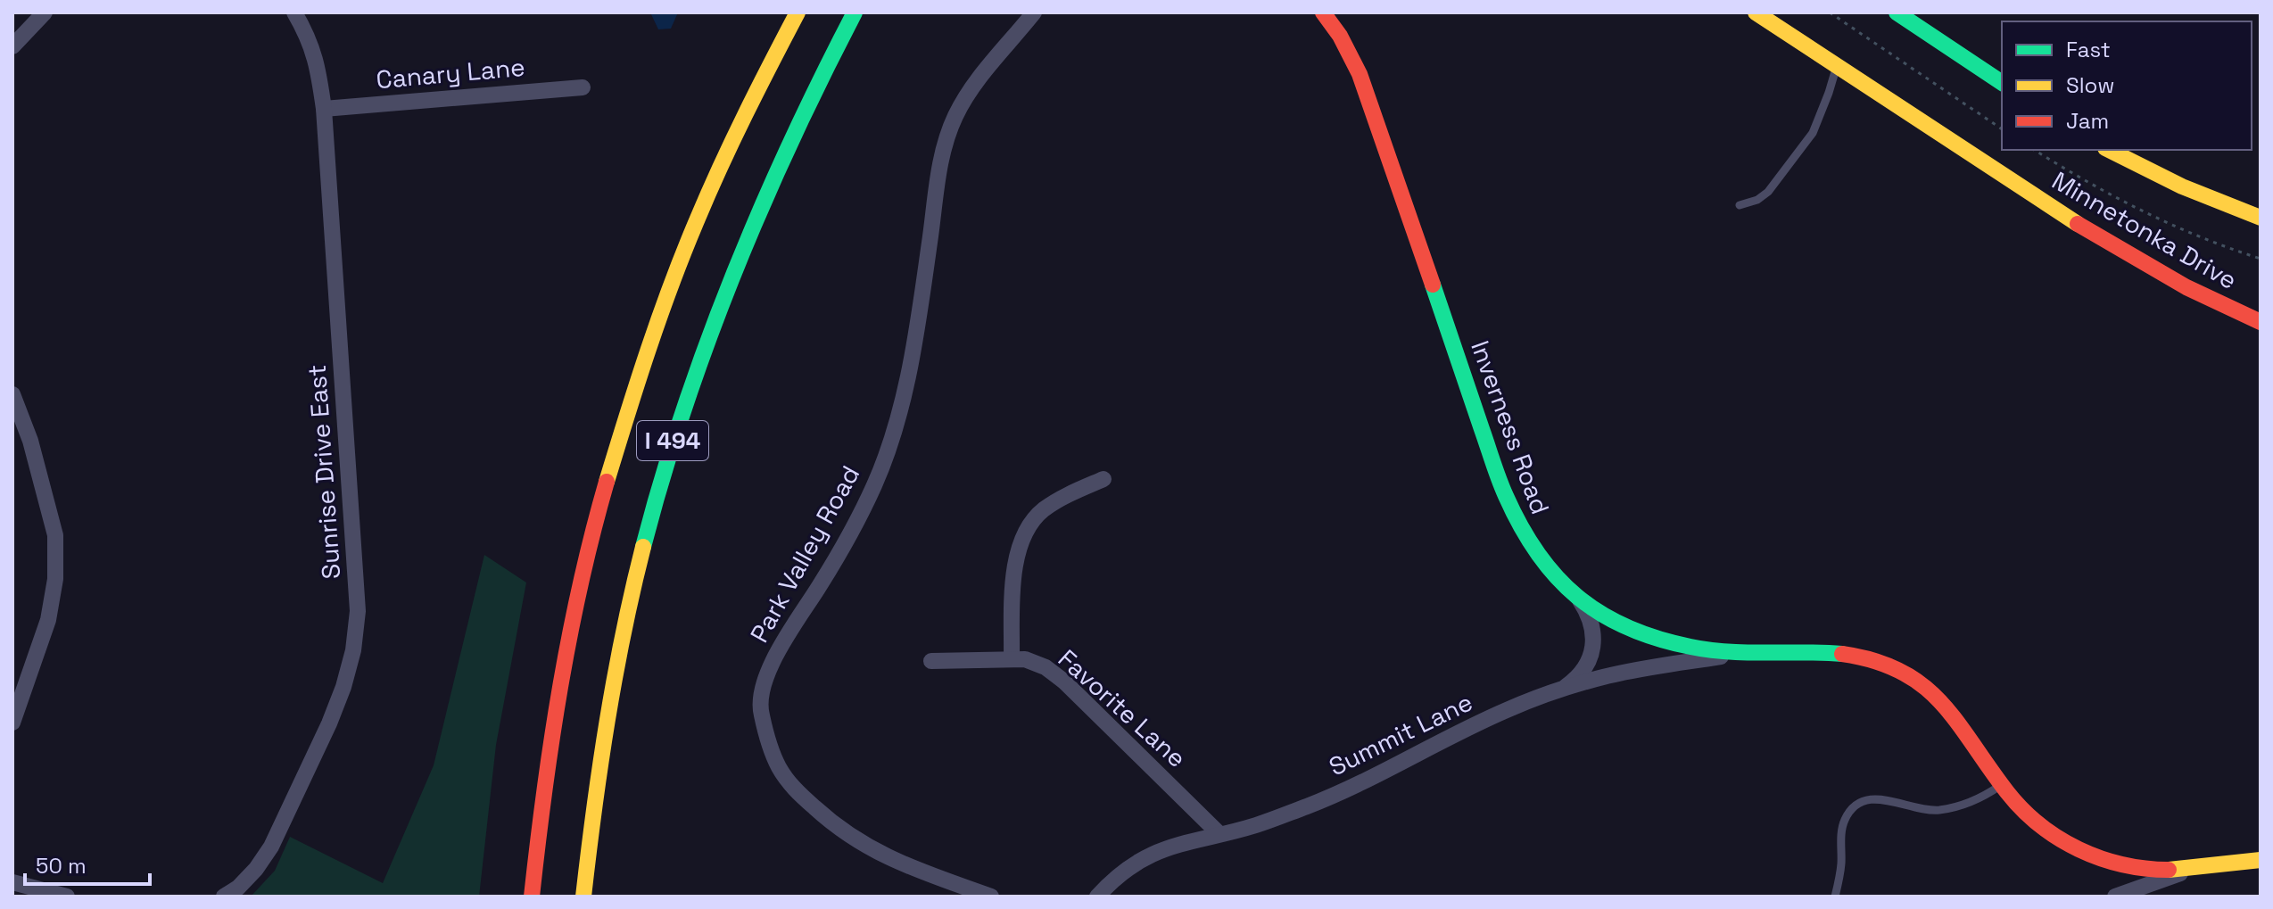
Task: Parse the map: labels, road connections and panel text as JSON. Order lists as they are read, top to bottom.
{
  "streets": {
    "main road": ["Minnetonka Drive", "Inverness Road", "I 494"],
    "street": [
      "Canary Lane",
      "Sunrise Drive East",
      "Park Valley Road",
      "Favorite Lane",
      "Summit Lane"
    ]
  },
  "crossings": [
    ["Canary Lane", "Sunrise Drive East"],
    ["Inverness Road", "Summit Lane"],
    ["Favorite Lane", "Summit Lane"]
  ],
  "legend": ["Fast", "Slow", "Jam"],
  "scale_bar": "50 m"
}
